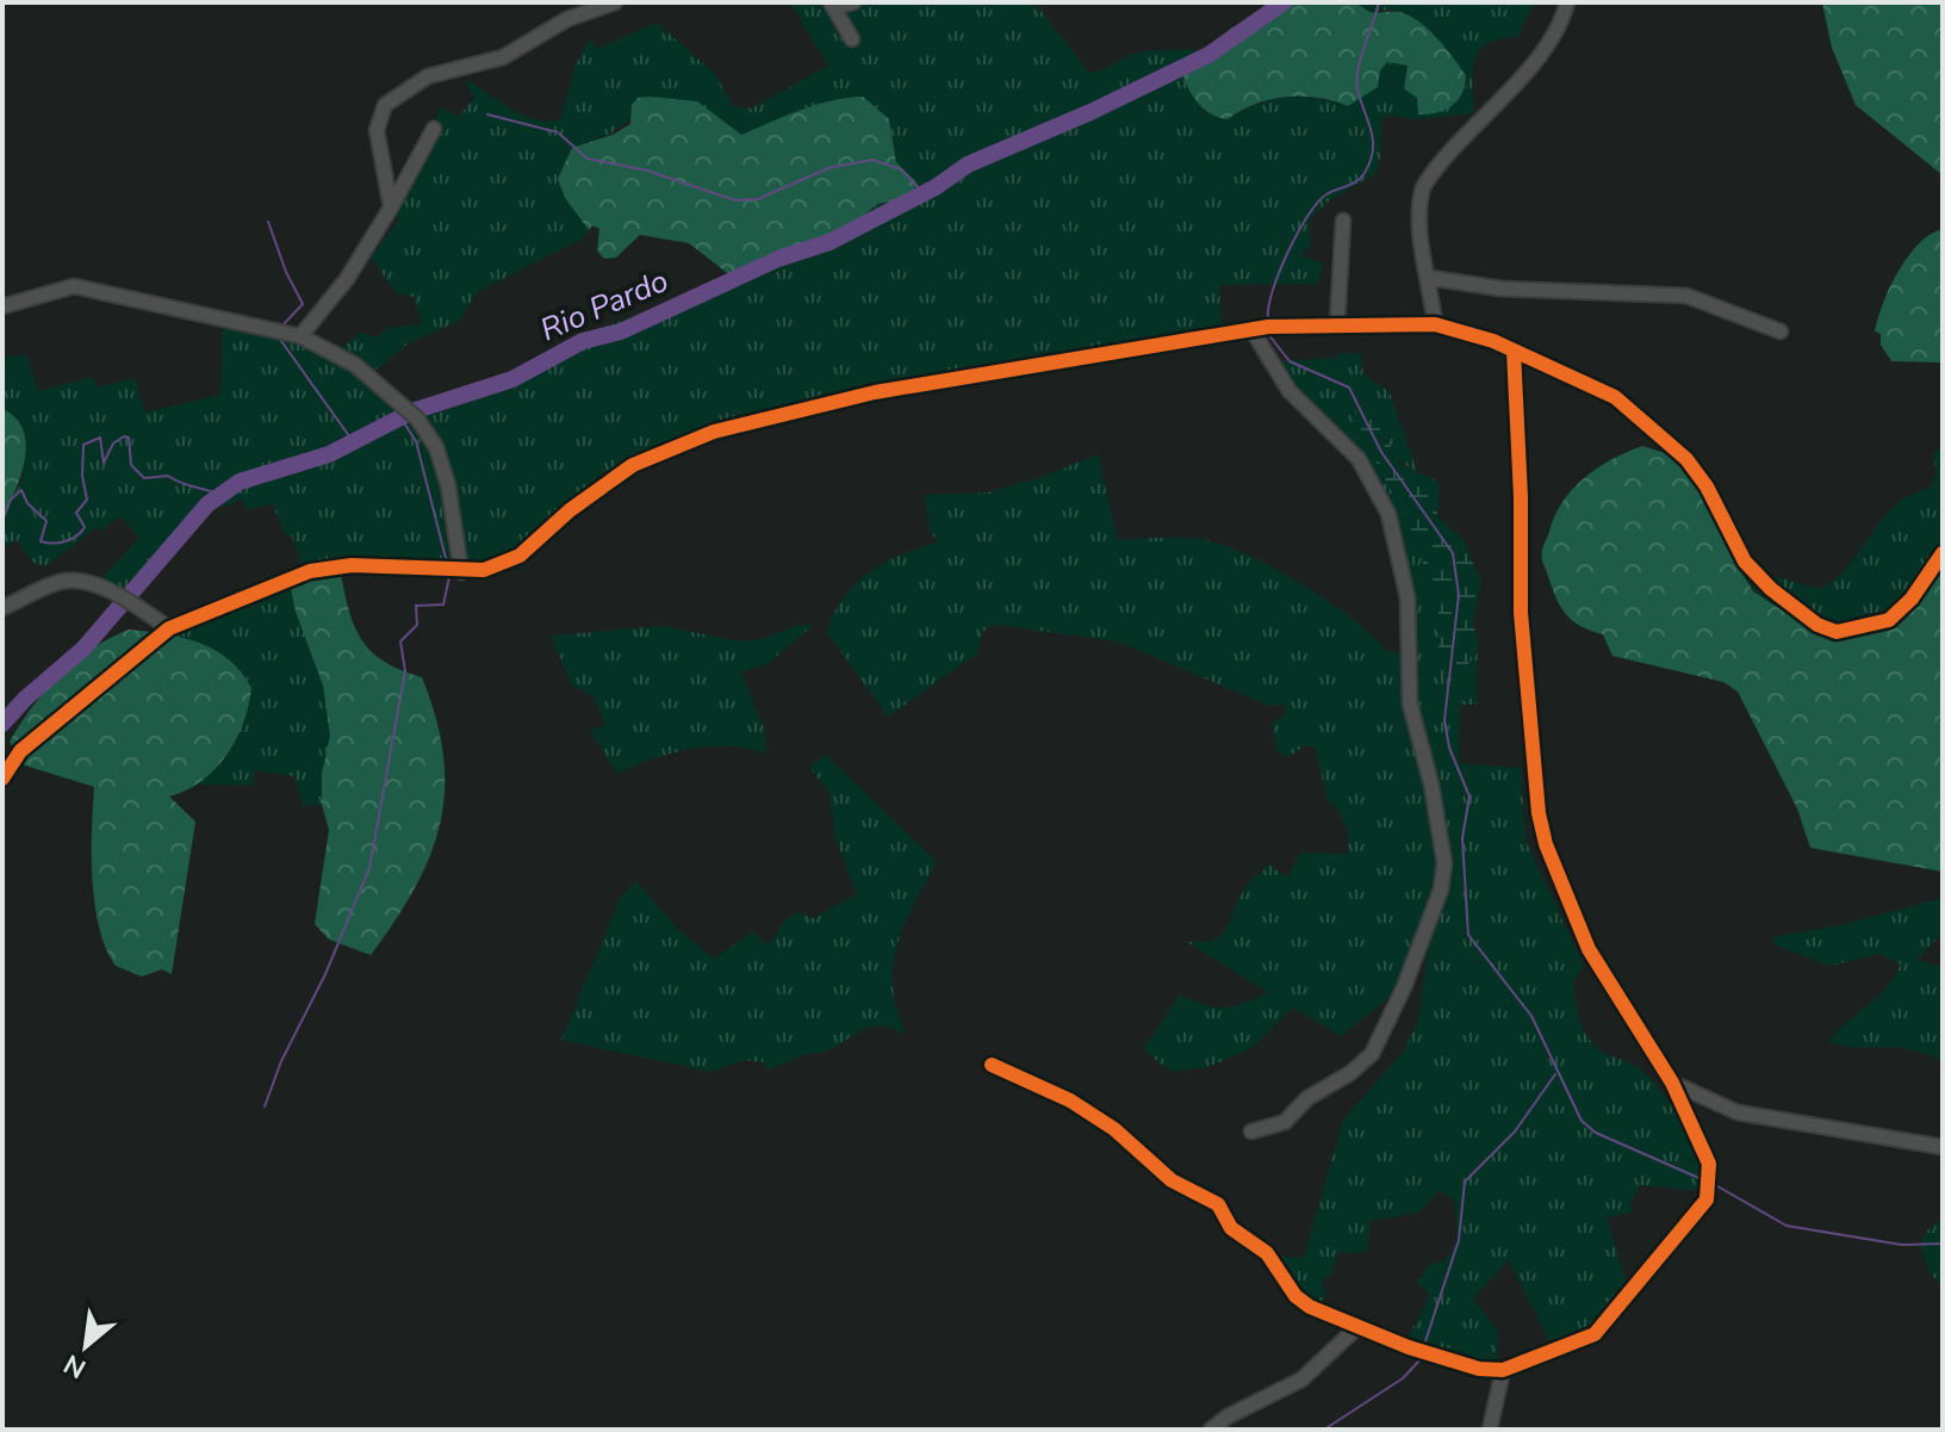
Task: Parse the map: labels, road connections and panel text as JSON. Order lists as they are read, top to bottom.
{
  "water": ["Rio Pardo"],
  "north": "bottom left"
}
